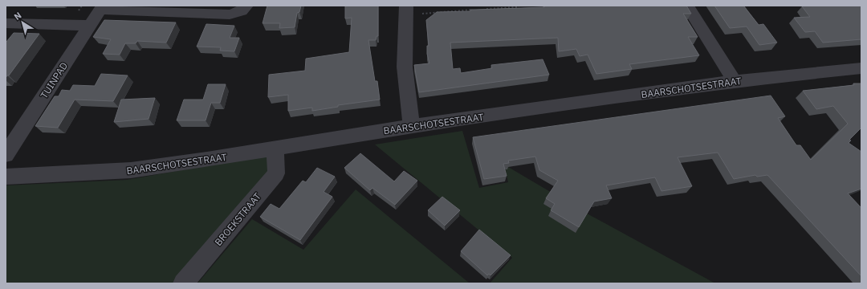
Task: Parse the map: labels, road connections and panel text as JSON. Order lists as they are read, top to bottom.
{
  "streets": {
    "street": ["TUINPAD", "BAARSCHOTSESTRAAT", "BROEKSTRAAT"]
  },
  "crossings": [
    ["BAARSCHOTSESTRAAT", "BROEKSTRAAT"]
  ],
  "north": "top left"
}
